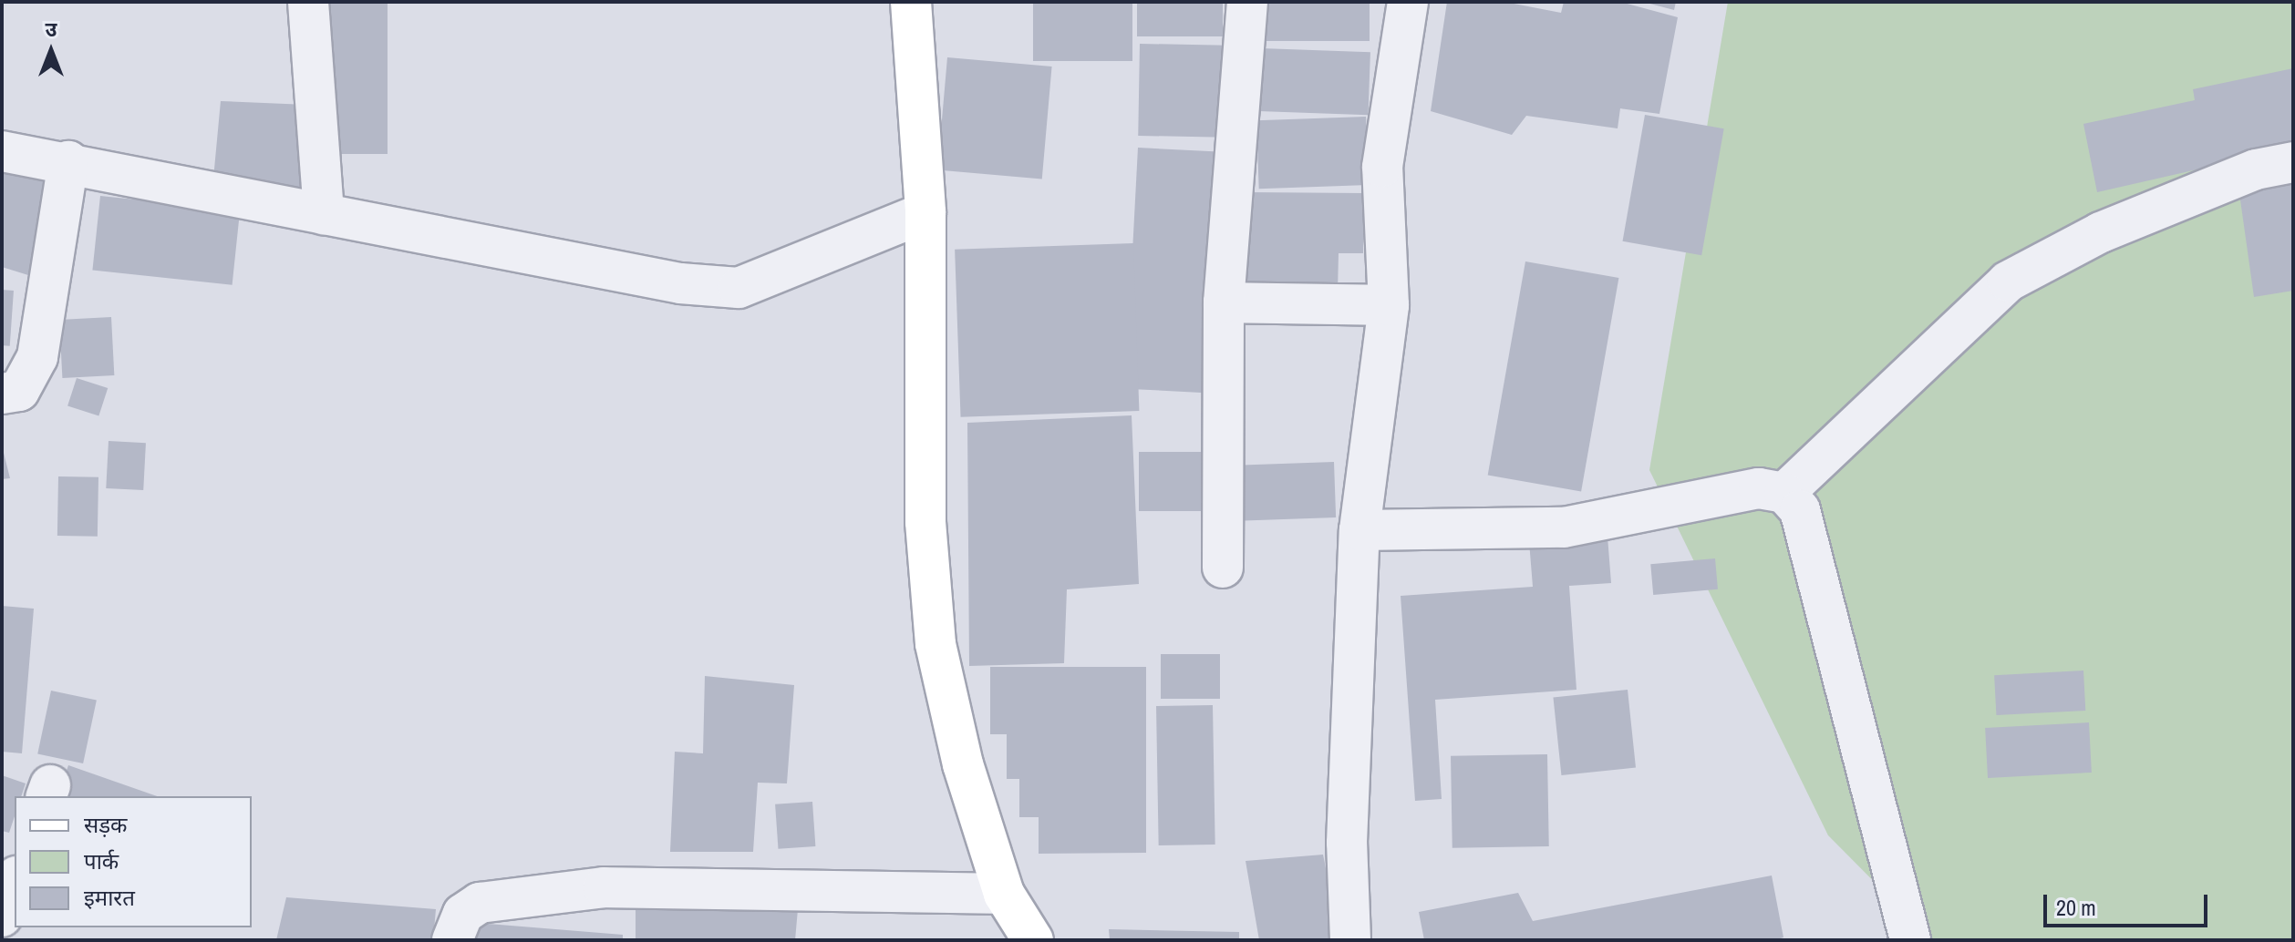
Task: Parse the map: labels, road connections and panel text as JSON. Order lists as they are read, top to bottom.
{
  "legend": ["सड़क", "पार्क", "इमारत"],
  "scale_bar": "20 m",
  "north": "top"
}
